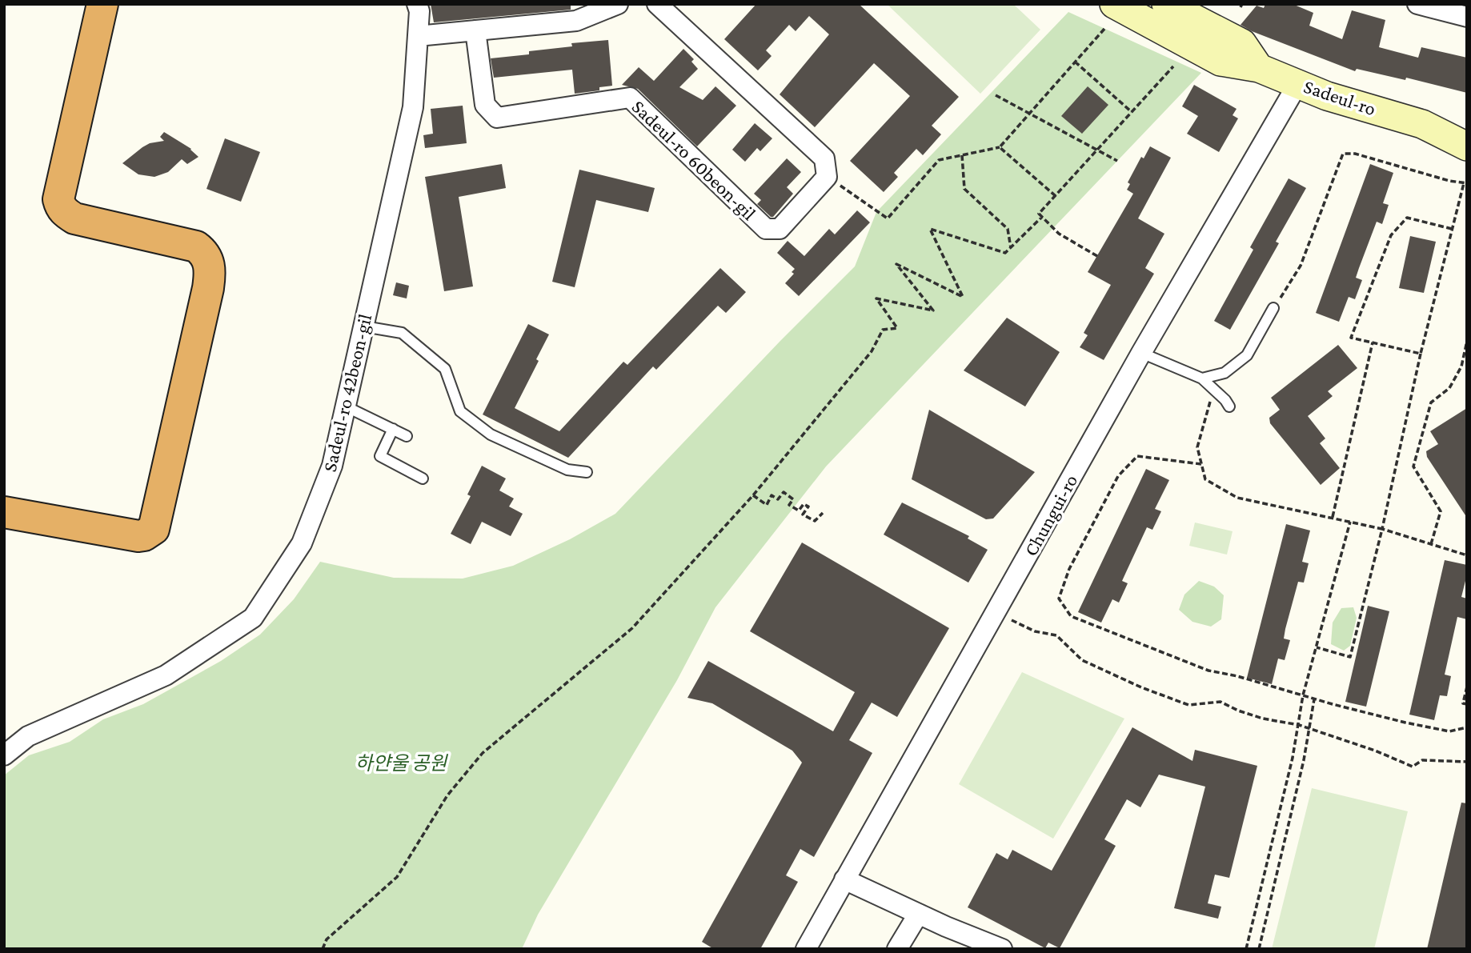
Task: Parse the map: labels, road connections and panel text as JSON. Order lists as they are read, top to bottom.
{
  "streets": {
    "street": [
      "Sadeul-ro",
      "Sadeul-ro 60beon-gil",
      "Sadeul-ro 42beon-gil",
      "Chungui-ro"
    ]
  },
  "crossings": [
    ["Sadeul-ro", "Chungui-ro"]
  ],
  "parks": ["하얀울 공원"]
}
